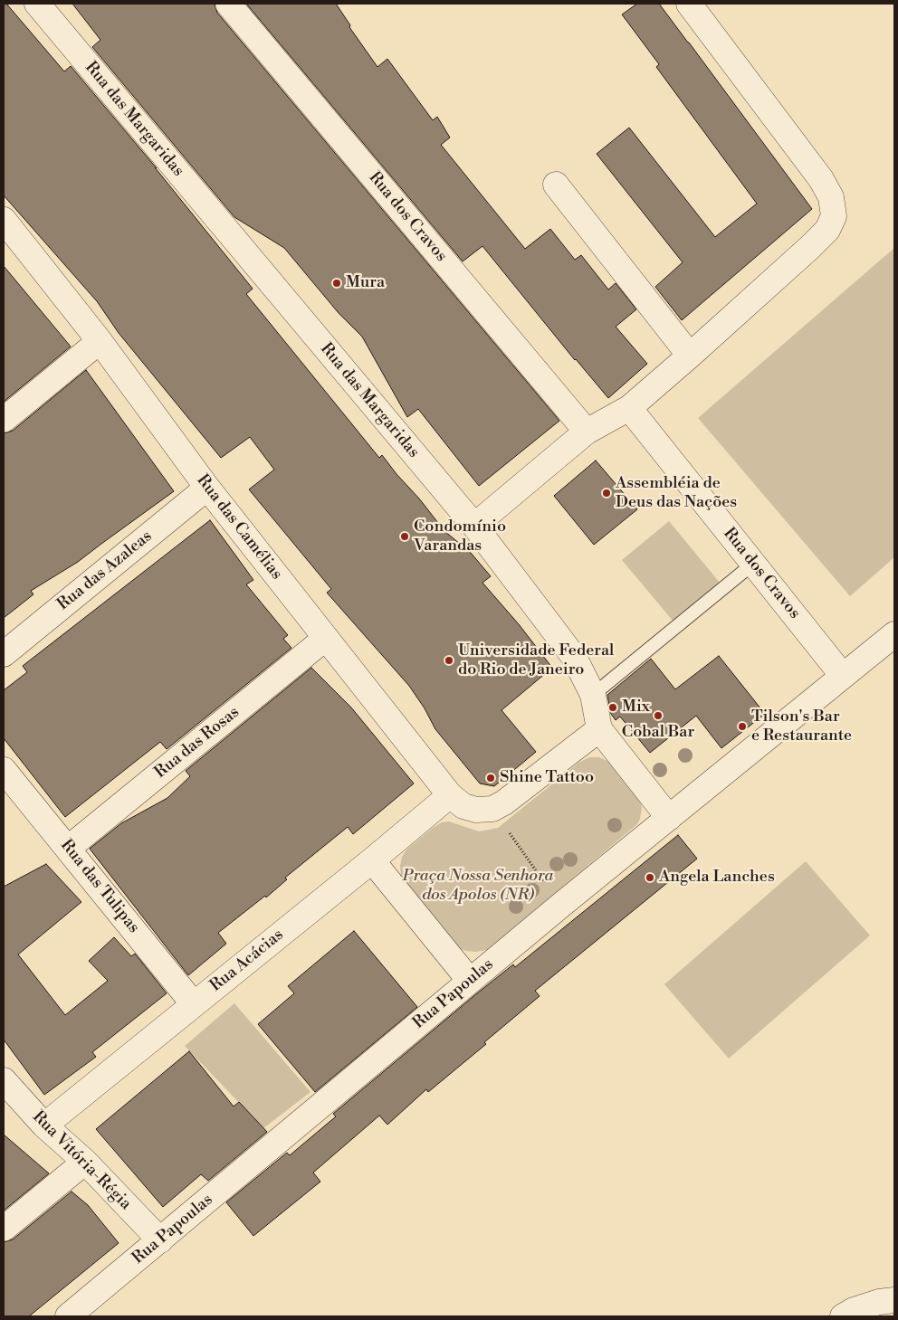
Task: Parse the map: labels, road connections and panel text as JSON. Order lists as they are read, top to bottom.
{
  "streets": {
    "street": [
      "Rua das Margaridas",
      "Rua dos Cravos",
      "Rua das Camélias",
      "Rua das Azaleas",
      "Rua das Rosas",
      "Rua das Tulipas",
      "Rua Acácias",
      "Rua Papoulas",
      "Rua Vitória-Régia"
    ]
  },
  "crossings": [
    ["Rua das Margaridas", "Rua Papoulas"],
    ["Rua dos Cravos", "Rua Papoulas"],
    ["Rua das Camélias", "Rua das Azaleas"],
    ["Rua das Camélias", "Rua das Rosas"],
    ["Rua das Camélias", "Rua Acácias"],
    ["Rua das Rosas", "Rua das Tulipas"],
    ["Rua das Tulipas", "Rua Acácias"],
    ["Rua Acácias", "Rua Vitória-Régia"],
    ["Rua Papoulas", "Rua Vitória-Régia"]
  ],
  "parks": ["Praça Nossa Senhora dos Apolos (NR)"],
  "places": [
    "Mura",
    "Assembléia de Deus das Nações",
    "Condomínio Varandas",
    "Universidade Federal do Rio de Janeiro",
    "Mix",
    "Cobal Bar",
    "Tilson's Bar e Restaurante",
    "Shine Tattoo",
    "Angela Lanches"
  ]
}
